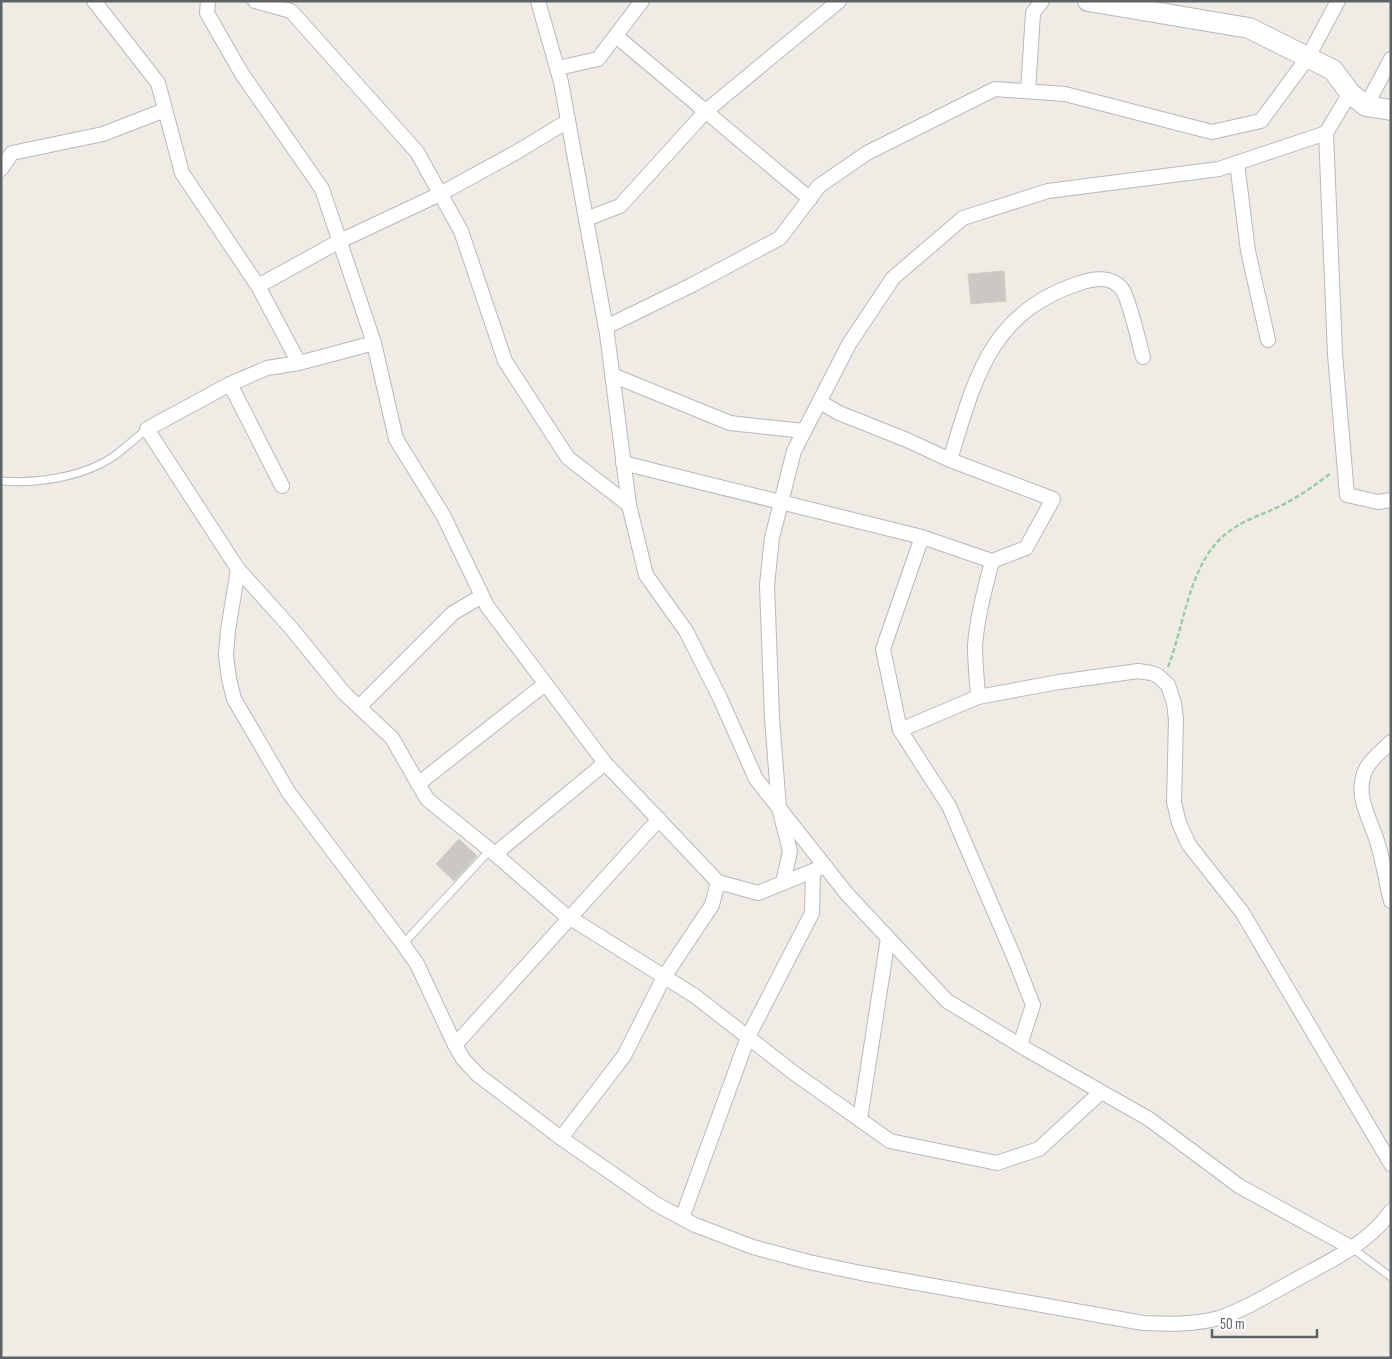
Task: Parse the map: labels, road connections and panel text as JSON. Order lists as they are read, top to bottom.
{
  "scale_bar": "50 m"
}
